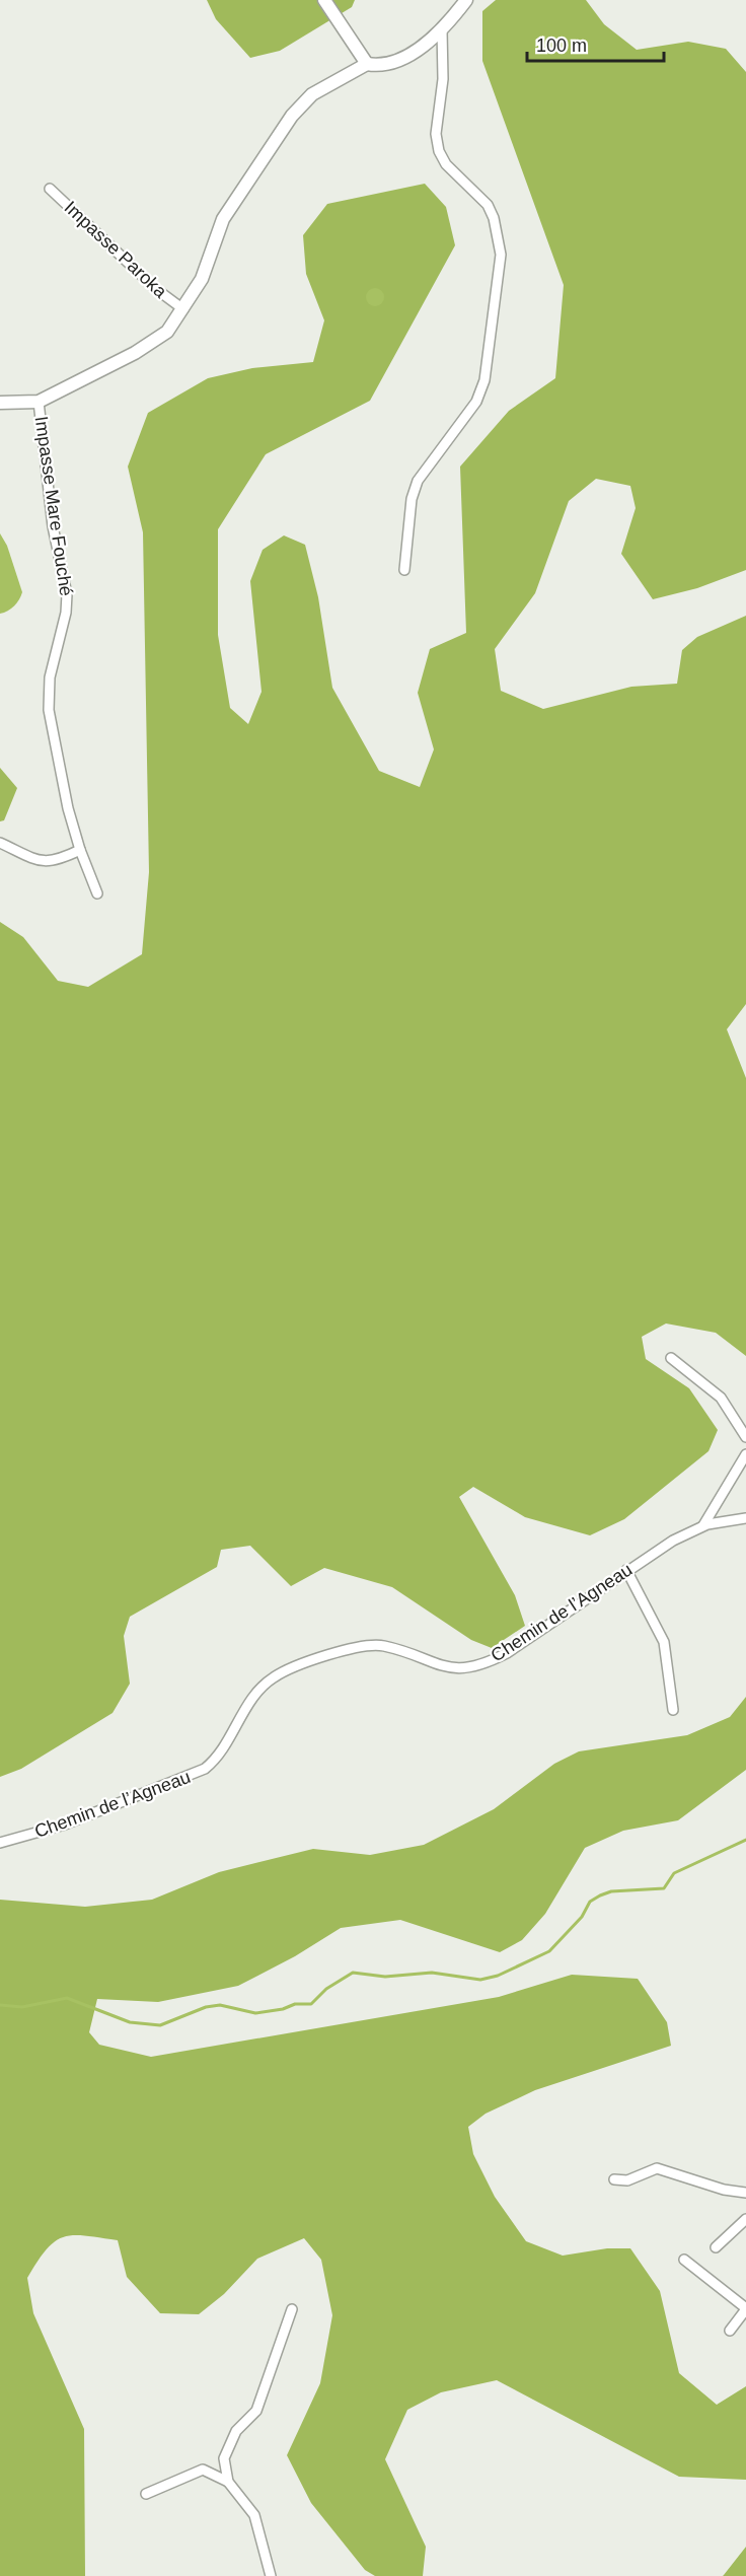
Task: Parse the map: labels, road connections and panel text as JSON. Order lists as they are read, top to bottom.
{
  "streets": {
    "street": ["Impasse Paroka", "Impasse Mare Fouché", "Chemin de l’Agneau"]
  },
  "scale_bar": "100 m"
}
